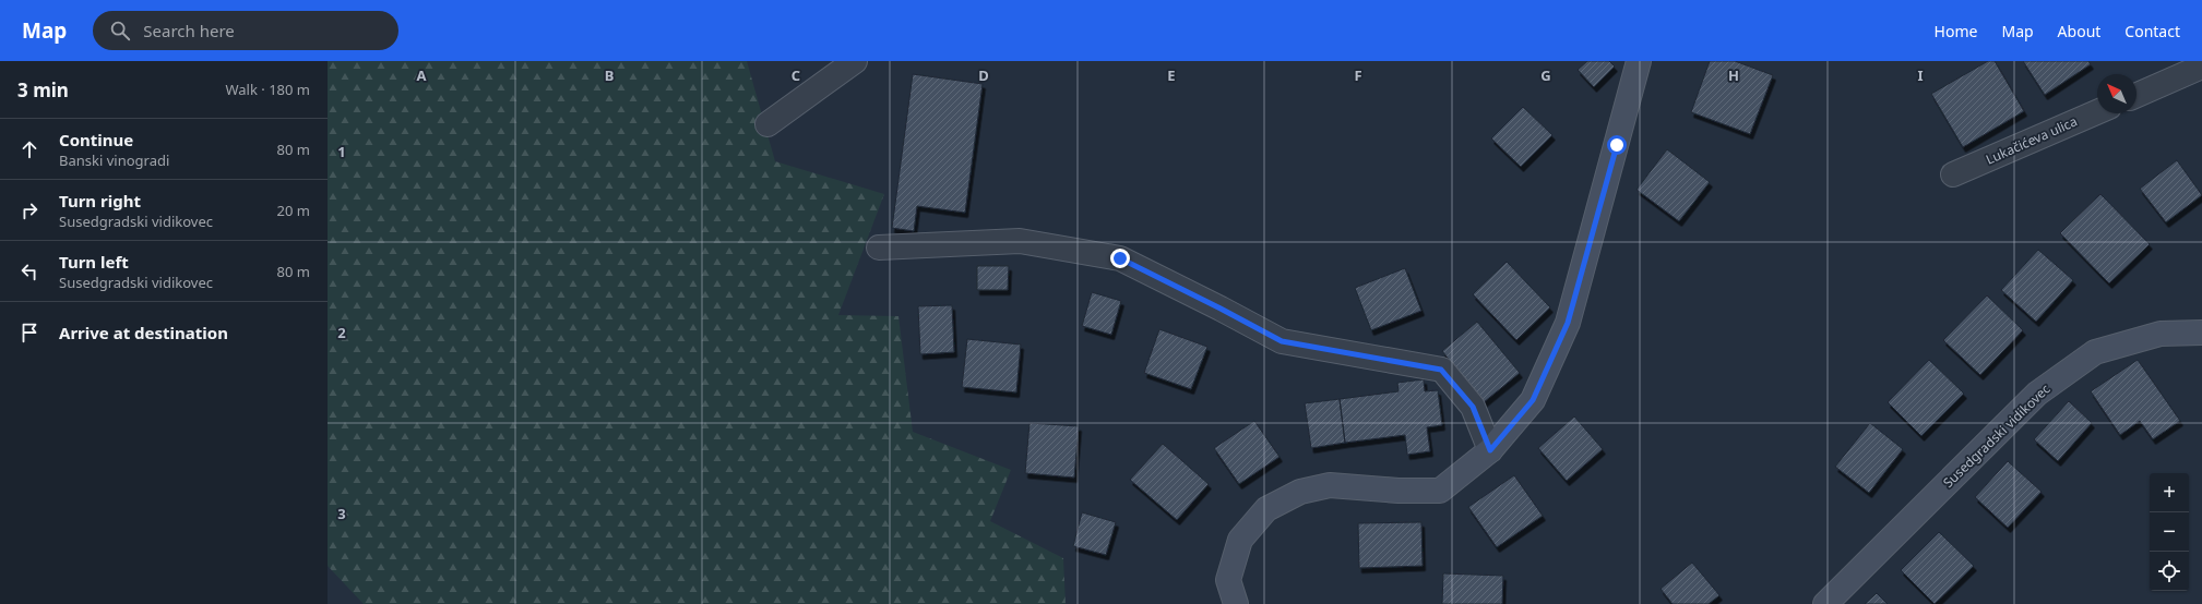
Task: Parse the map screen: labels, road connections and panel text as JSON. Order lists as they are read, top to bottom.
{
  "streets": {
    "street": ["Lukačićeva ulica", "Susedgradski vidikovec"]
  },
  "north": "top left",
  "page": {
    "header": "Map",
    "search": "Search here",
    "nav": [
      "Home",
      "Map",
      "About",
      "Contact"
    ],
    "heading": ["3 min", "Walk · 180 m"],
    "list": [
      ["Continue", "Banski vinogradi", "80 m"],
      ["Turn right", "Susedgradski vidikovec", "20 m"],
      ["Turn left", "Susedgradski vidikovec", "80 m"],
      "Arrive at destination"
    ],
    "map_buttons": ["+", "−"]
  },
  "grid": {
    "columns": [
      "A",
      "B",
      "C",
      "D",
      "E",
      "F",
      "G",
      "H",
      "I"
    ],
    "rows": ["1", "2", "3"]
  }
}
